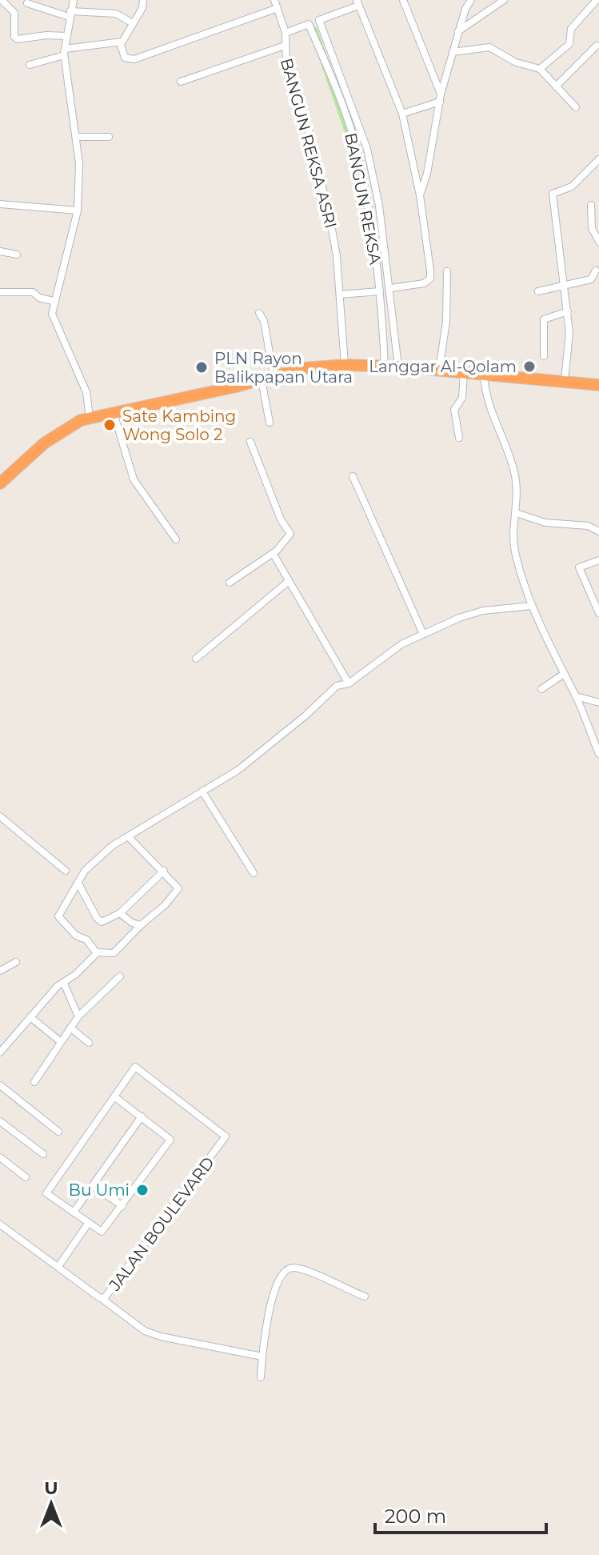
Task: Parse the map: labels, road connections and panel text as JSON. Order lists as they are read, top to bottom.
{
  "streets": {
    "street": ["BANGUN REKSA ASRI", "BANGUN REKSA", "JALAN BOULEVARD"]
  },
  "places": [
    "Langgar Al-Qolam",
    "PLN Rayon Balikpapan Utara",
    "Sate Kambing Wong Solo 2",
    "Bu Umi"
  ],
  "scale_bar": "200 m",
  "north": "top"
}
